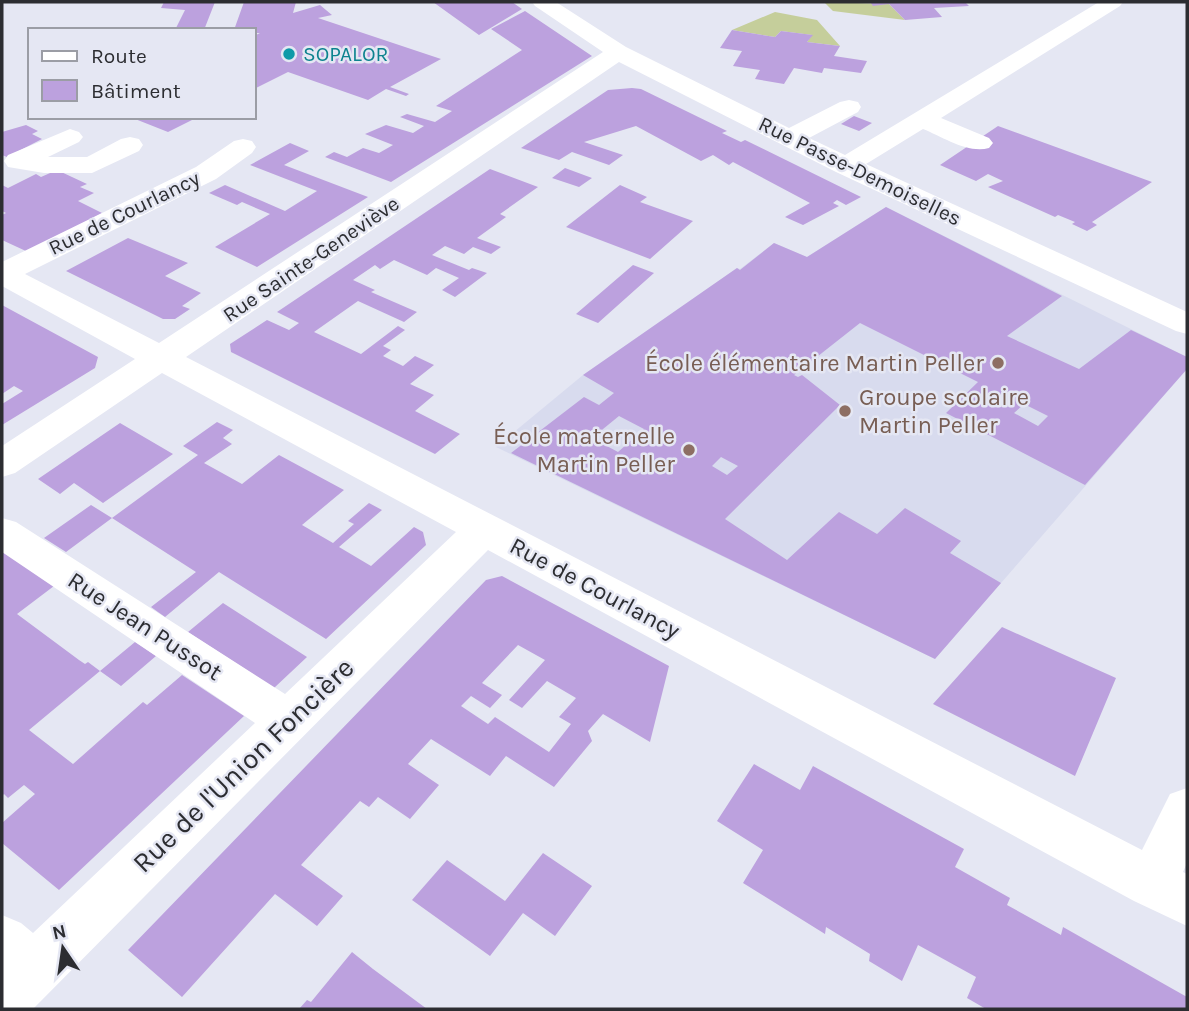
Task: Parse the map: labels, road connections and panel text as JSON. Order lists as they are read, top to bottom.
{
  "streets": {
    "street": [
      "Rue Passe-Demoiselles",
      "Rue de Courlancy",
      "Rue Sainte-Geneviève",
      "Rue Jean Pussot",
      "Rue de l'Union Foncière"
    ]
  },
  "crossings": [
    ["Rue Passe-Demoiselles", "Rue Sainte-Geneviève"],
    ["Rue de Courlancy", "Rue Sainte-Geneviève"],
    ["Rue de Courlancy", "Rue de l'Union Foncière"],
    ["Rue Jean Pussot", "Rue de l'Union Foncière"]
  ],
  "places": [
    "SOPALOR",
    "École élémentaire Martin Peller",
    "Groupe scolaire Martin Peller",
    "École maternelle Martin Peller"
  ],
  "legend": ["Route", "Bâtiment"],
  "north": "top"
}
